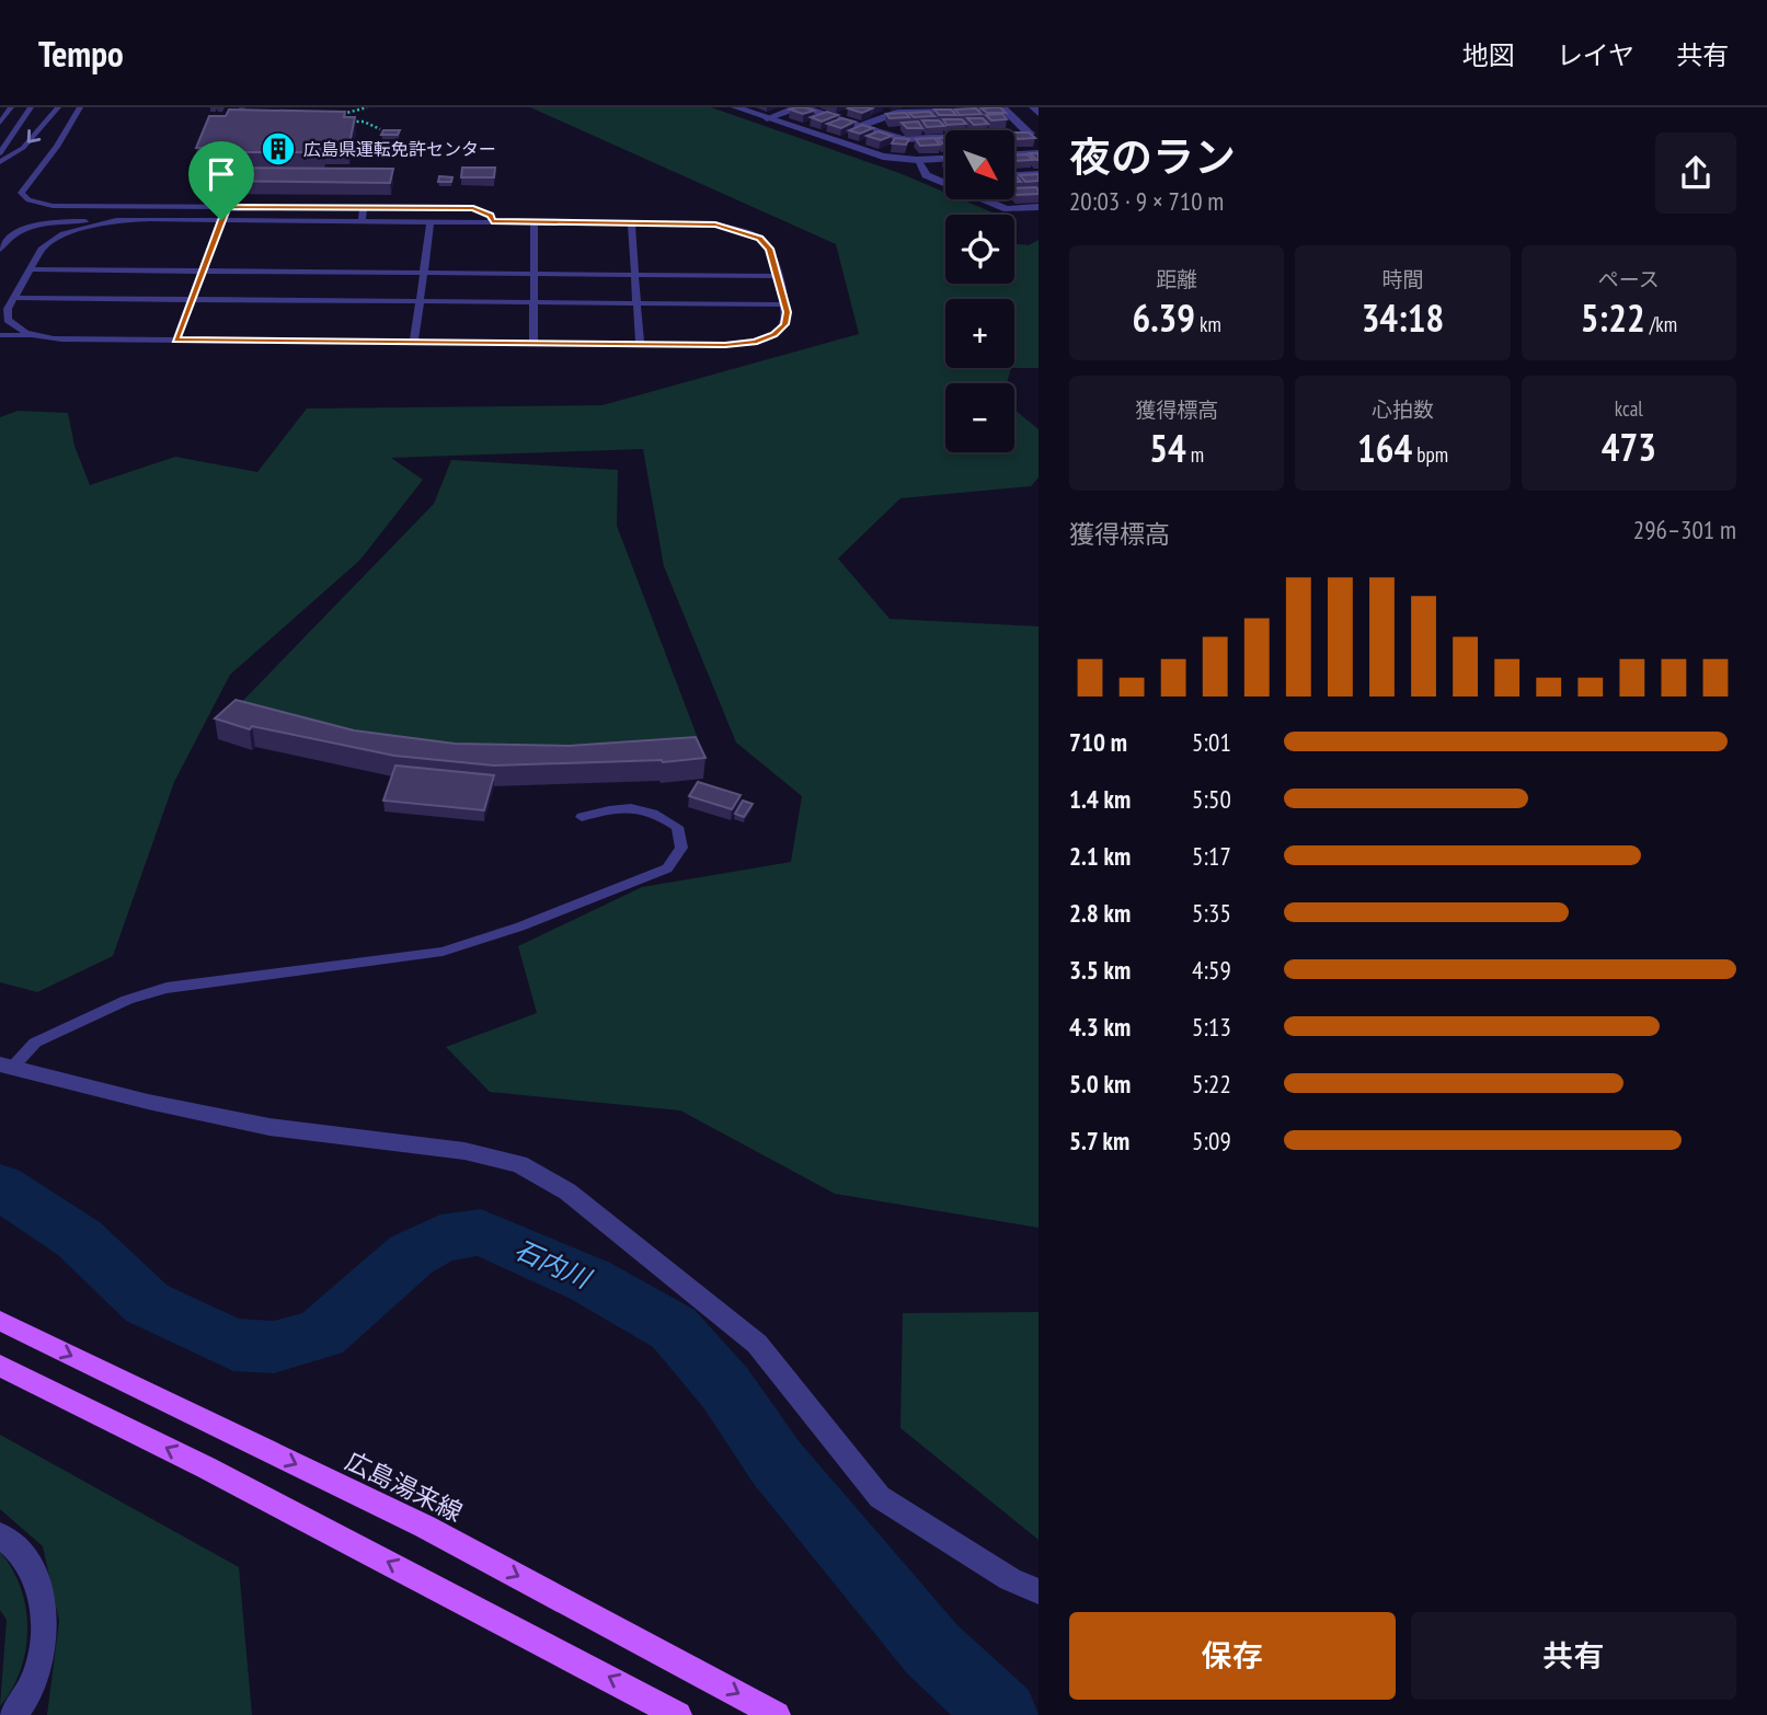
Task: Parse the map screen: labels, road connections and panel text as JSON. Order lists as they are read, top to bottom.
{
  "streets": {
    "main road": ["広島湯来線"]
  },
  "water": ["石内川"],
  "places": {
    "building": ["広島県運転免許センター"]
  },
  "north": "bottom right",
  "page": {
    "header": "Tempo",
    "nav": ["地図", "レイヤ", "共有"],
    "heading": ["夜のラン", "20:03 · 9 × 710 m"],
    "map_buttons": ["+", "−"],
    "stats": [
      ["距離", "6.39 km"],
      ["時間", "34:18"],
      ["ペース", "5:22 /km"],
      ["獲得標高", "54 m"],
      ["心拍数", "164 bpm"],
      ["kcal", "473"]
    ],
    "chart": ["獲得標高", "296–301 m"],
    "list": [
      {
        "name": "710 m",
        "note": "5:01"
      },
      {
        "name": "1.4 km",
        "note": "5:50"
      },
      {
        "name": "2.1 km",
        "note": "5:17"
      },
      {
        "name": "2.8 km",
        "note": "5:35"
      },
      {
        "name": "3.5 km",
        "note": "4:59"
      },
      {
        "name": "4.3 km",
        "note": "5:13"
      },
      {
        "name": "5.0 km",
        "note": "5:22"
      },
      {
        "name": "5.7 km",
        "note": "5:09"
      }
    ],
    "buttons": ["保存", "共有"]
  }
}
